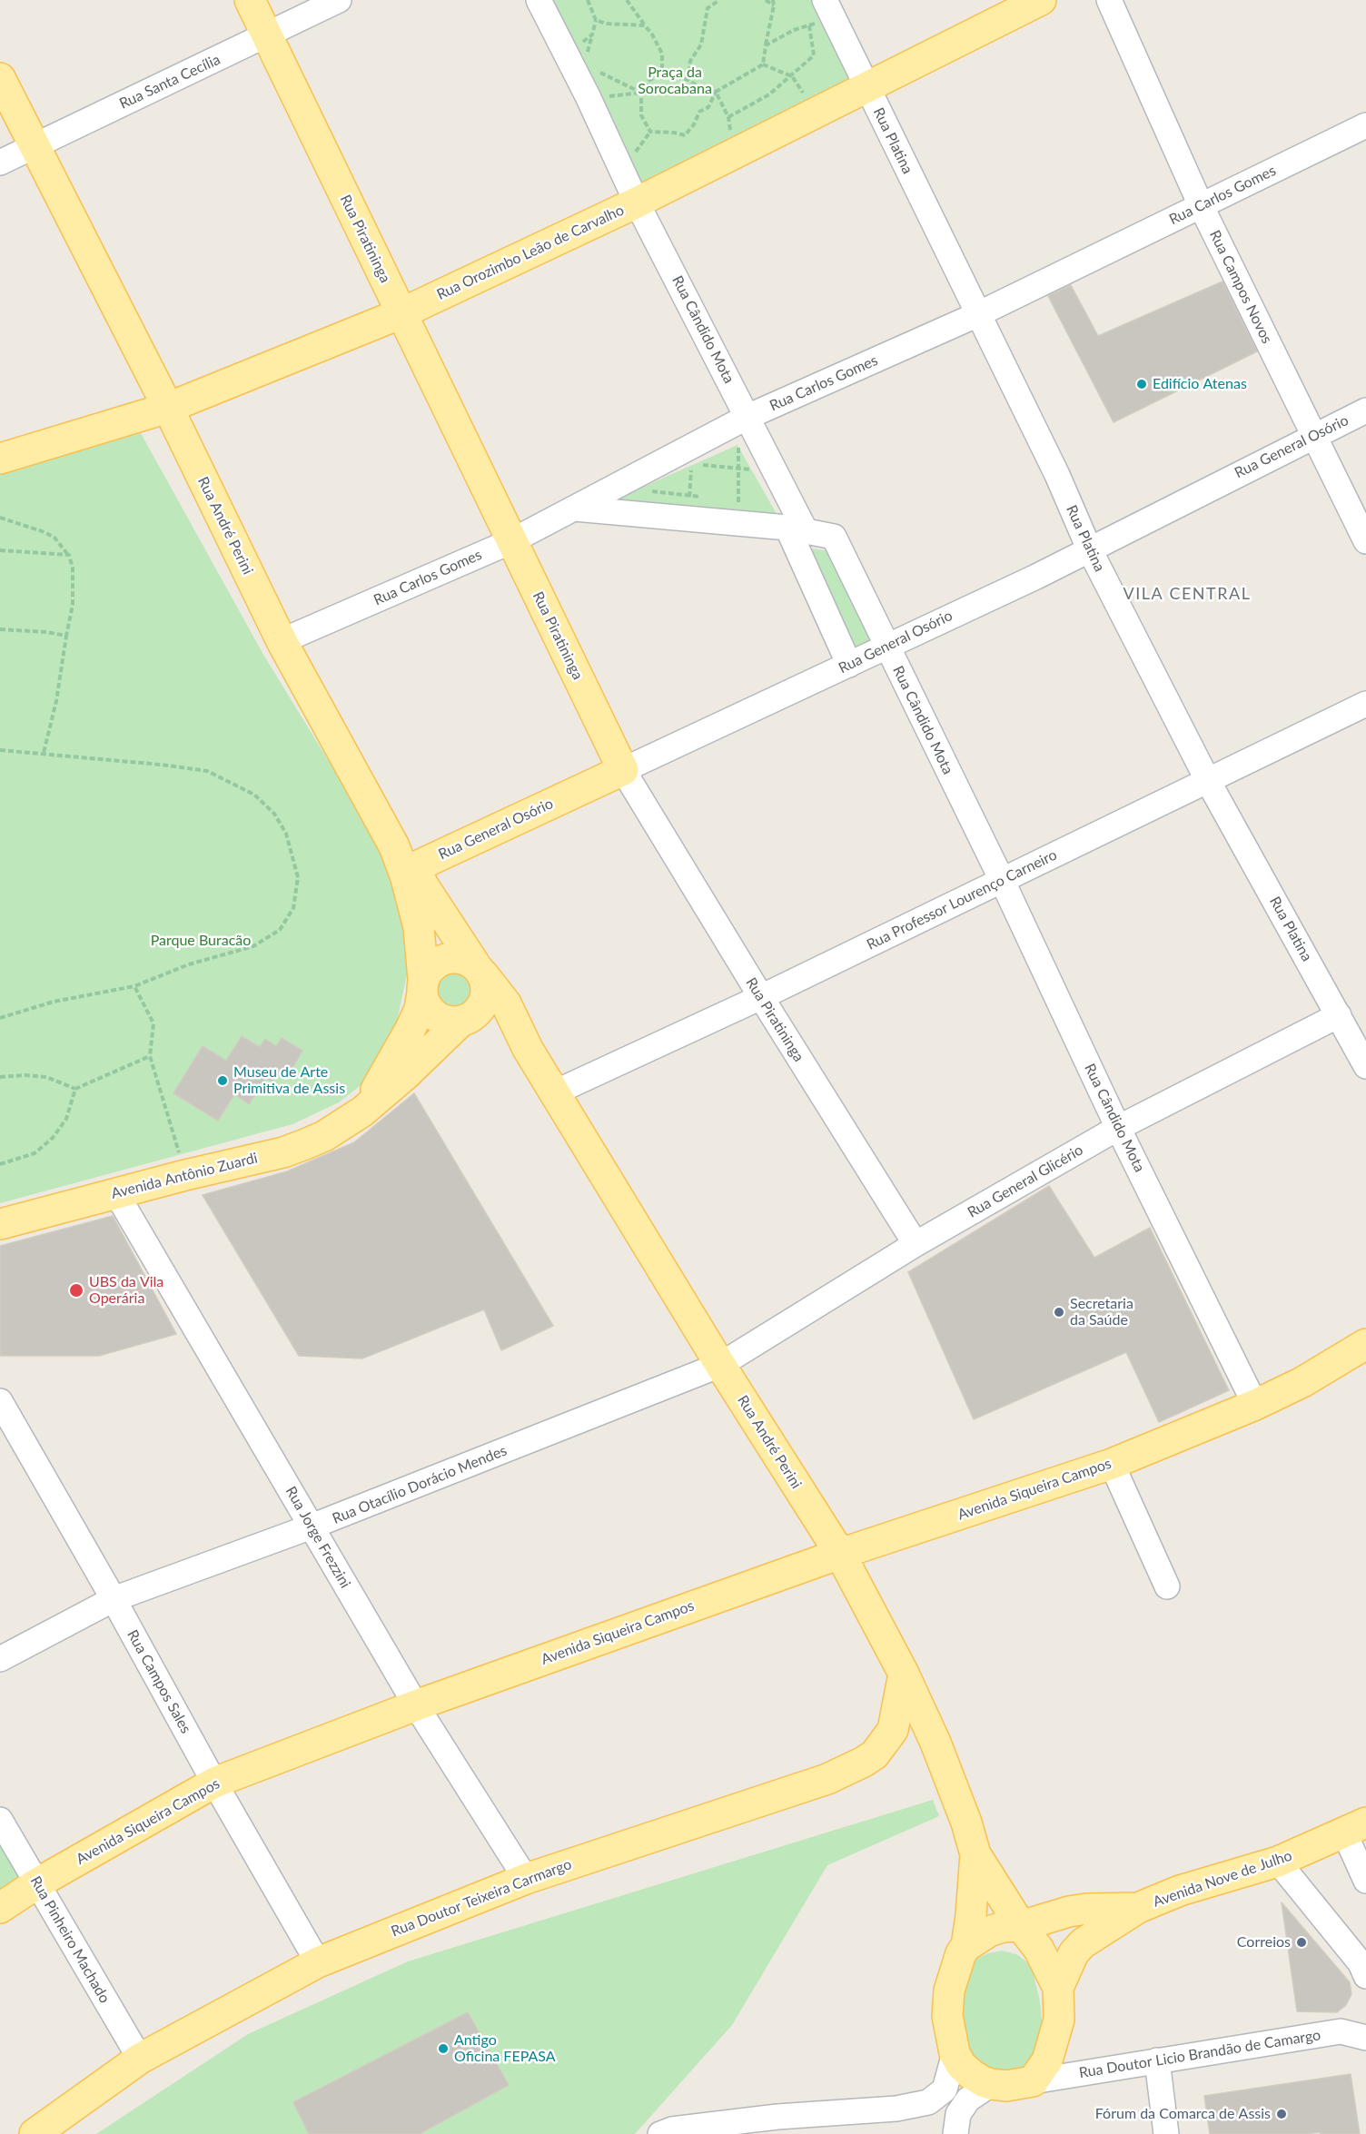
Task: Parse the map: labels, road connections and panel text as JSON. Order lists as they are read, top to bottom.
{
  "streets": {
    "main road": [
      "Rua Piratininga",
      "Rua Orozimbo Leão de Carvalho",
      "Rua General Osório",
      "Rua André Perini",
      "Avenida Antônio Zuardi",
      "Avenida Siqueira Campos",
      "Avenida Nove de Julho",
      "Rua Doutor Teixeira Carmargo"
    ],
    "street": [
      "Rua Santa Cecília",
      "Rua Platina",
      "Rua Carlos Gomes",
      "Rua Campos Novos",
      "Rua Cândido Mota",
      "Rua Professor Lourenço Carneiro",
      "Rua General Glicério",
      "Rua Otacílio Dorácio Mendes",
      "Rua Jorge Frezzini",
      "Rua Campos Sales",
      "Rua Pinheiro Machado",
      "Rua Doutor Licio Brandão de Camargo"
    ]
  },
  "crossings": [
    ["Rua Santa Cecília", "Rua Piratininga"],
    ["Rua Santa Cecília", "Rua André Perini"],
    ["Rua Platina", "Rua Carlos Gomes"],
    ["Rua Platina", "Rua Orozimbo Leão de Carvalho"],
    ["Rua Platina", "Rua General Osório"],
    ["Rua Platina", "Rua Professor Lourenço Carneiro"],
    ["Rua Platina", "Rua General Glicério"],
    ["Rua Carlos Gomes", "Rua Piratininga"],
    ["Rua Carlos Gomes", "Rua Campos Novos"],
    ["Rua Carlos Gomes", "Rua Cândido Mota"],
    ["Rua Carlos Gomes", "Rua André Perini"],
    ["Rua Piratininga", "Rua Orozimbo Leão de Carvalho"],
    ["Rua Piratininga", "Rua General Osório"],
    ["Rua Piratininga", "Rua Professor Lourenço Carneiro"],
    ["Rua Piratininga", "Rua General Glicério"],
    ["Rua Orozimbo Leão de Carvalho", "Rua Cândido Mota"],
    ["Rua Orozimbo Leão de Carvalho", "Rua André Perini"],
    ["Rua Campos Novos", "Rua General Osório"],
    ["Rua Cândido Mota", "Rua General Osório"],
    ["Rua Cândido Mota", "Rua Professor Lourenço Carneiro"],
    ["Rua Cândido Mota", "Rua General Glicério"],
    ["Rua Cândido Mota", "Avenida Siqueira Campos"],
    ["Rua General Osório", "Rua André Perini"],
    ["Rua André Perini", "Rua Professor Lourenço Carneiro"],
    ["Rua André Perini", "Avenida Antônio Zuardi"],
    ["Rua André Perini", "Rua General Glicério"],
    ["Rua André Perini", "Rua Otacílio Dorácio Mendes"],
    ["Rua André Perini", "Avenida Siqueira Campos"],
    ["Rua André Perini", "Avenida Nove de Julho"],
    ["Rua André Perini", "Rua Doutor Teixeira Carmargo"],
    ["Rua André Perini", "Rua Doutor Licio Brandão de Camargo"],
    ["Avenida Antônio Zuardi", "Rua Jorge Frezzini"],
    ["Rua General Glicério", "Rua Otacílio Dorácio Mendes"],
    ["Rua Otacílio Dorácio Mendes", "Rua Jorge Frezzini"],
    ["Rua Otacílio Dorácio Mendes", "Rua Campos Sales"],
    ["Avenida Siqueira Campos", "Rua Jorge Frezzini"],
    ["Avenida Siqueira Campos", "Rua Campos Sales"],
    ["Avenida Siqueira Campos", "Rua Pinheiro Machado"],
    ["Rua Jorge Frezzini", "Rua Doutor Teixeira Carmargo"],
    ["Rua Campos Sales", "Rua Doutor Teixeira Carmargo"],
    ["Avenida Nove de Julho", "Rua Doutor Licio Brandão de Camargo"],
    ["Rua Doutor Teixeira Carmargo", "Rua Pinheiro Machado"]
  ],
  "districts": ["VILA CENTRAL"],
  "parks": ["Praça da Sorocabana", "Parque Buracão"],
  "places": [
    "Edifício Atenas",
    "Museu de Arte Primitiva de Assis",
    "UBS da Vila Operária",
    "Secretaria da Saúde",
    "Correios",
    "Antigo Oficina FEPASA",
    "Fórum da Comarca de Assis"
  ]
}
